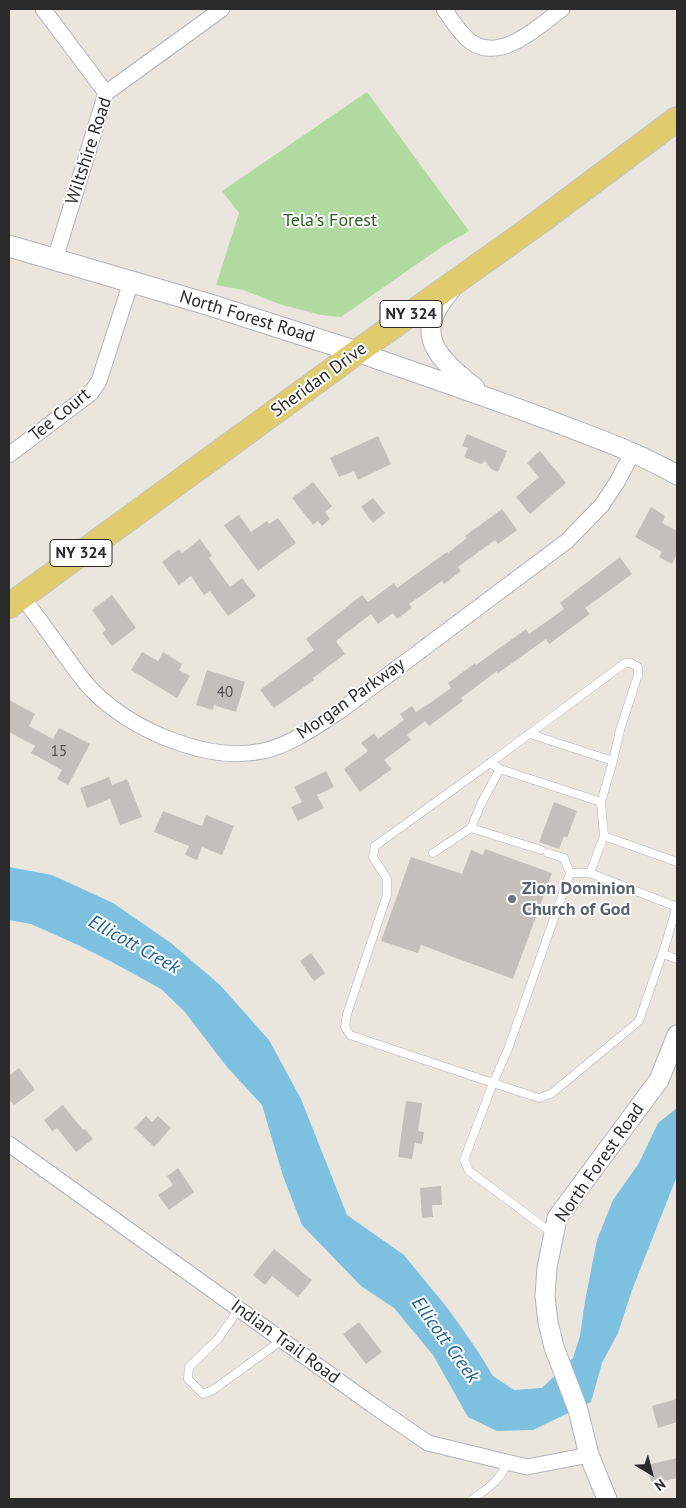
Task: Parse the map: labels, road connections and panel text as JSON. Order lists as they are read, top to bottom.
{
  "streets": {
    "main road": ["NY 324", "North Forest Road", "Sheridan Drive"],
    "street": [
      "Wiltshire Road",
      "Tee Court",
      "Morgan Parkway",
      "Indian Trail Road"
    ]
  },
  "crossings": [
    ["Wiltshire Road", "North Forest Road"],
    ["North Forest Road", "Sheridan Drive"],
    ["North Forest Road", "Tee Court"],
    ["North Forest Road", "Morgan Parkway"],
    ["North Forest Road", "Indian Trail Road"],
    ["Sheridan Drive", "Morgan Parkway"]
  ],
  "water": ["Ellicott Creek"],
  "parks": ["Tela's Forest"],
  "places": ["Zion Dominion Church of God"],
  "house_numbers": ["40", "15"],
  "north": "bottom right"
}
